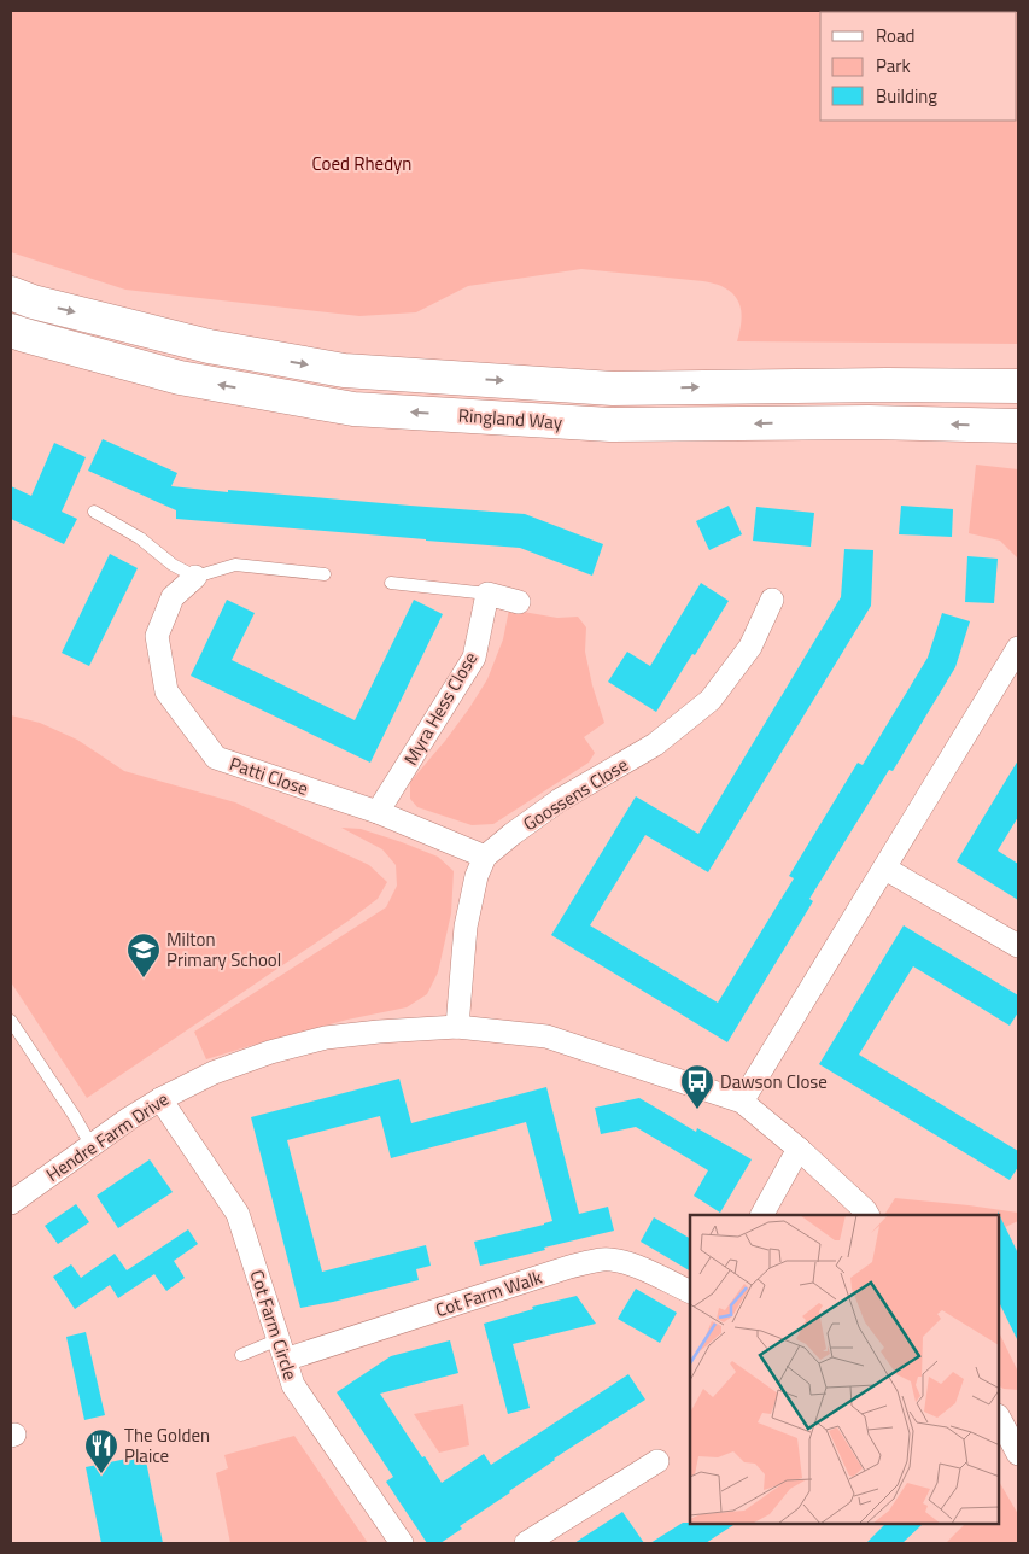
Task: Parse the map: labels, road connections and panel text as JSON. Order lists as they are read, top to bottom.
{
  "streets": {
    "main road": ["Ringland Way"],
    "street": [
      "Myra Hess Close",
      "Patti Close",
      "Goossens Close",
      "Hendre Farm Drive",
      "Cot Farm Walk",
      "Cot Farm Circle"
    ]
  },
  "crossings": [
    ["Myra Hess Close", "Patti Close"],
    ["Patti Close", "Goossens Close"],
    ["Hendre Farm Drive", "Cot Farm Circle"],
    ["Cot Farm Walk", "Cot Farm Circle"]
  ],
  "parks": ["Coed Rhedyn"],
  "places": {
    "school or university": ["Milton Primary School"],
    "bus stop": ["Dawson Close"],
    "restaurant": ["The Golden Plaice"]
  },
  "legend": ["Road", "Park", "Building"]
}
